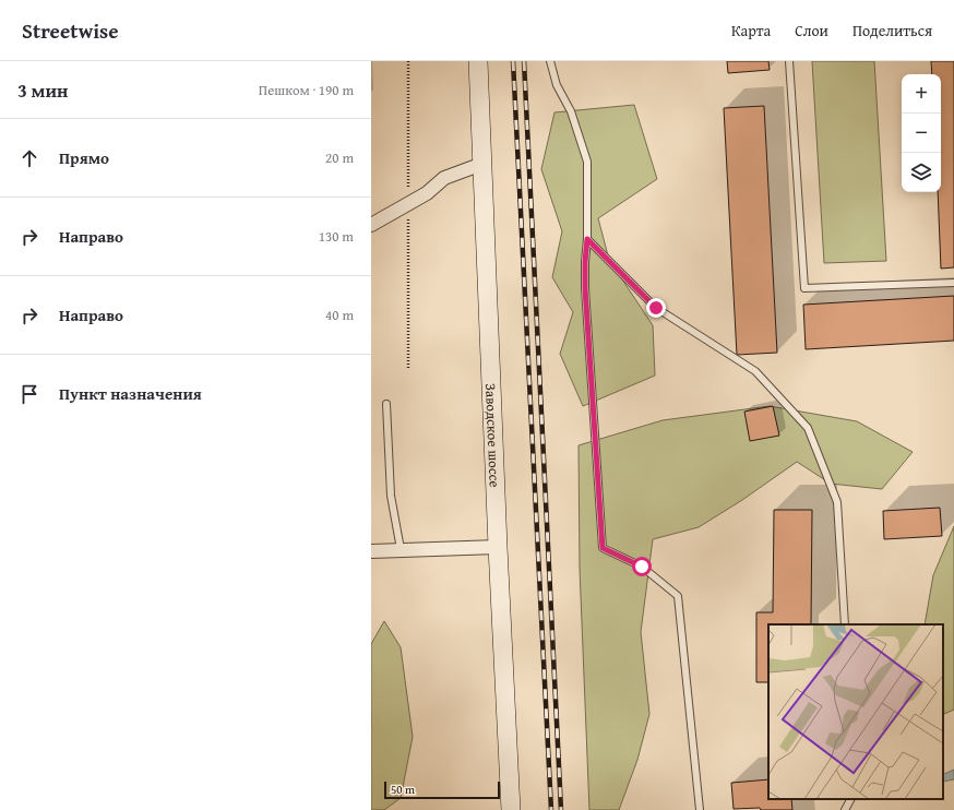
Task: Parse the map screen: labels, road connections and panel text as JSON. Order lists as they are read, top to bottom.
{
  "streets": {
    "main road": ["Заводское шоссе"]
  },
  "scale_bar": "50 m",
  "page": {
    "header": "Streetwise",
    "nav": ["Карта", "Слои", "Поделиться"],
    "heading": ["3 мин", "Пешком · 190 m"],
    "map_buttons": ["+", "−"],
    "list": [
      ["Прямо", "20 m"],
      ["Направо", "130 m"],
      ["Направо", "40 m"],
      "Пункт назначения"
    ],
    "scale": "50 m"
  }
}
